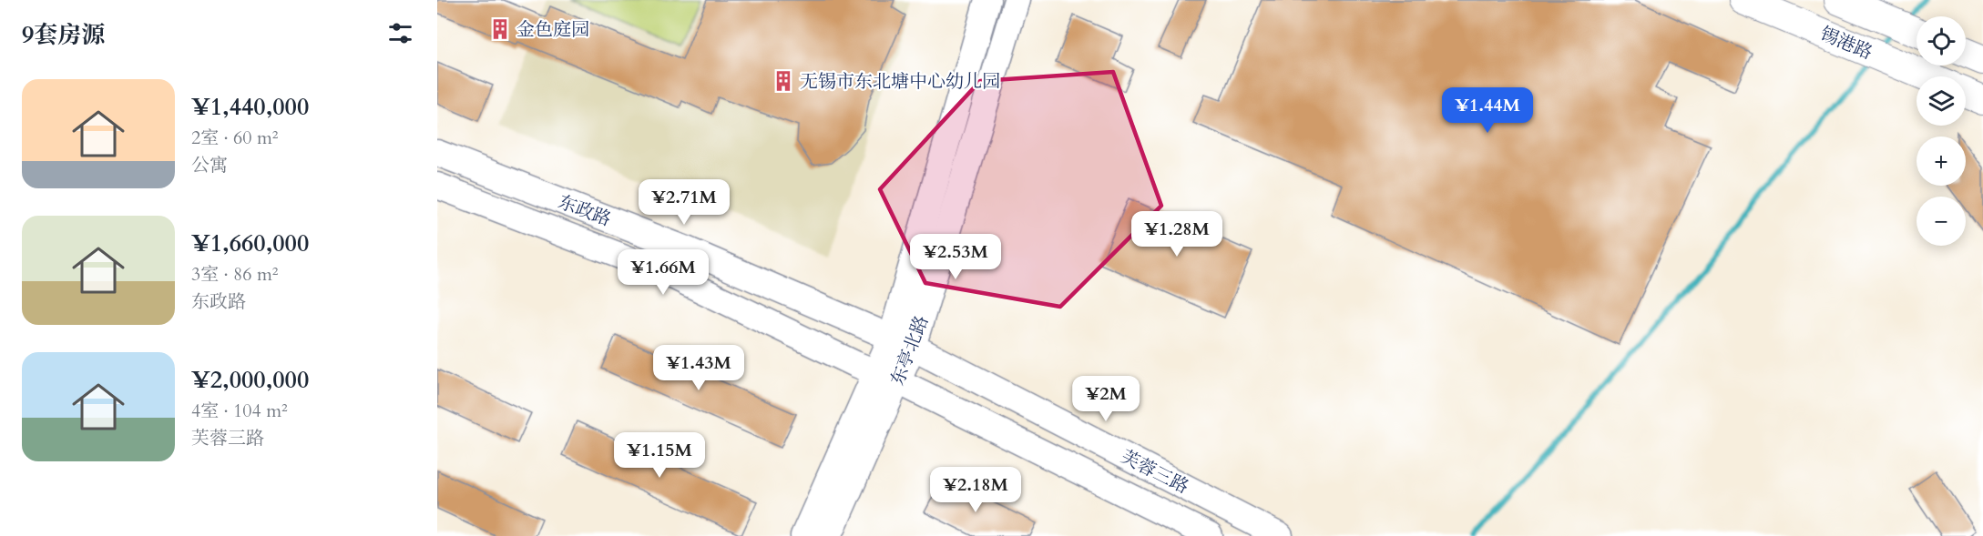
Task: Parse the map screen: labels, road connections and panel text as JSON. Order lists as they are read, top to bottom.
{
  "streets": {
    "main road": [
      "锡港路",
      "东政路",
      "东亭北路",
      "芙蓉三路"
    ]
  },
  "crossings": [
    ["东政路", "东亭北路"],
    ["东政路", "芙蓉三路"],
    ["东亭北路", "芙蓉三路"]
  ],
  "places": {
    "building": ["金色庭园", "无锡市东北塘中心幼儿园"]
  },
  "page": {
    "heading": "9套房源",
    "map_buttons": ["+", "−"],
    "list": [
      {
        "name": "¥1,440,000",
        "note": "2室 · 60 m² · 公寓"
      },
      {
        "name": "¥1,660,000",
        "note": "3室 · 86 m² · 东政路"
      },
      {
        "name": "¥2,000,000",
        "note": "4室 · 104 m² · 芙蓉三路"
      }
    ],
    "price": [
      "¥1.44M",
      "¥2.71M",
      "¥1.28M",
      "¥2.53M",
      "¥1.66M",
      "¥1.43M",
      "¥2M",
      "¥1.15M",
      "¥2.18M"
    ]
  }
}
